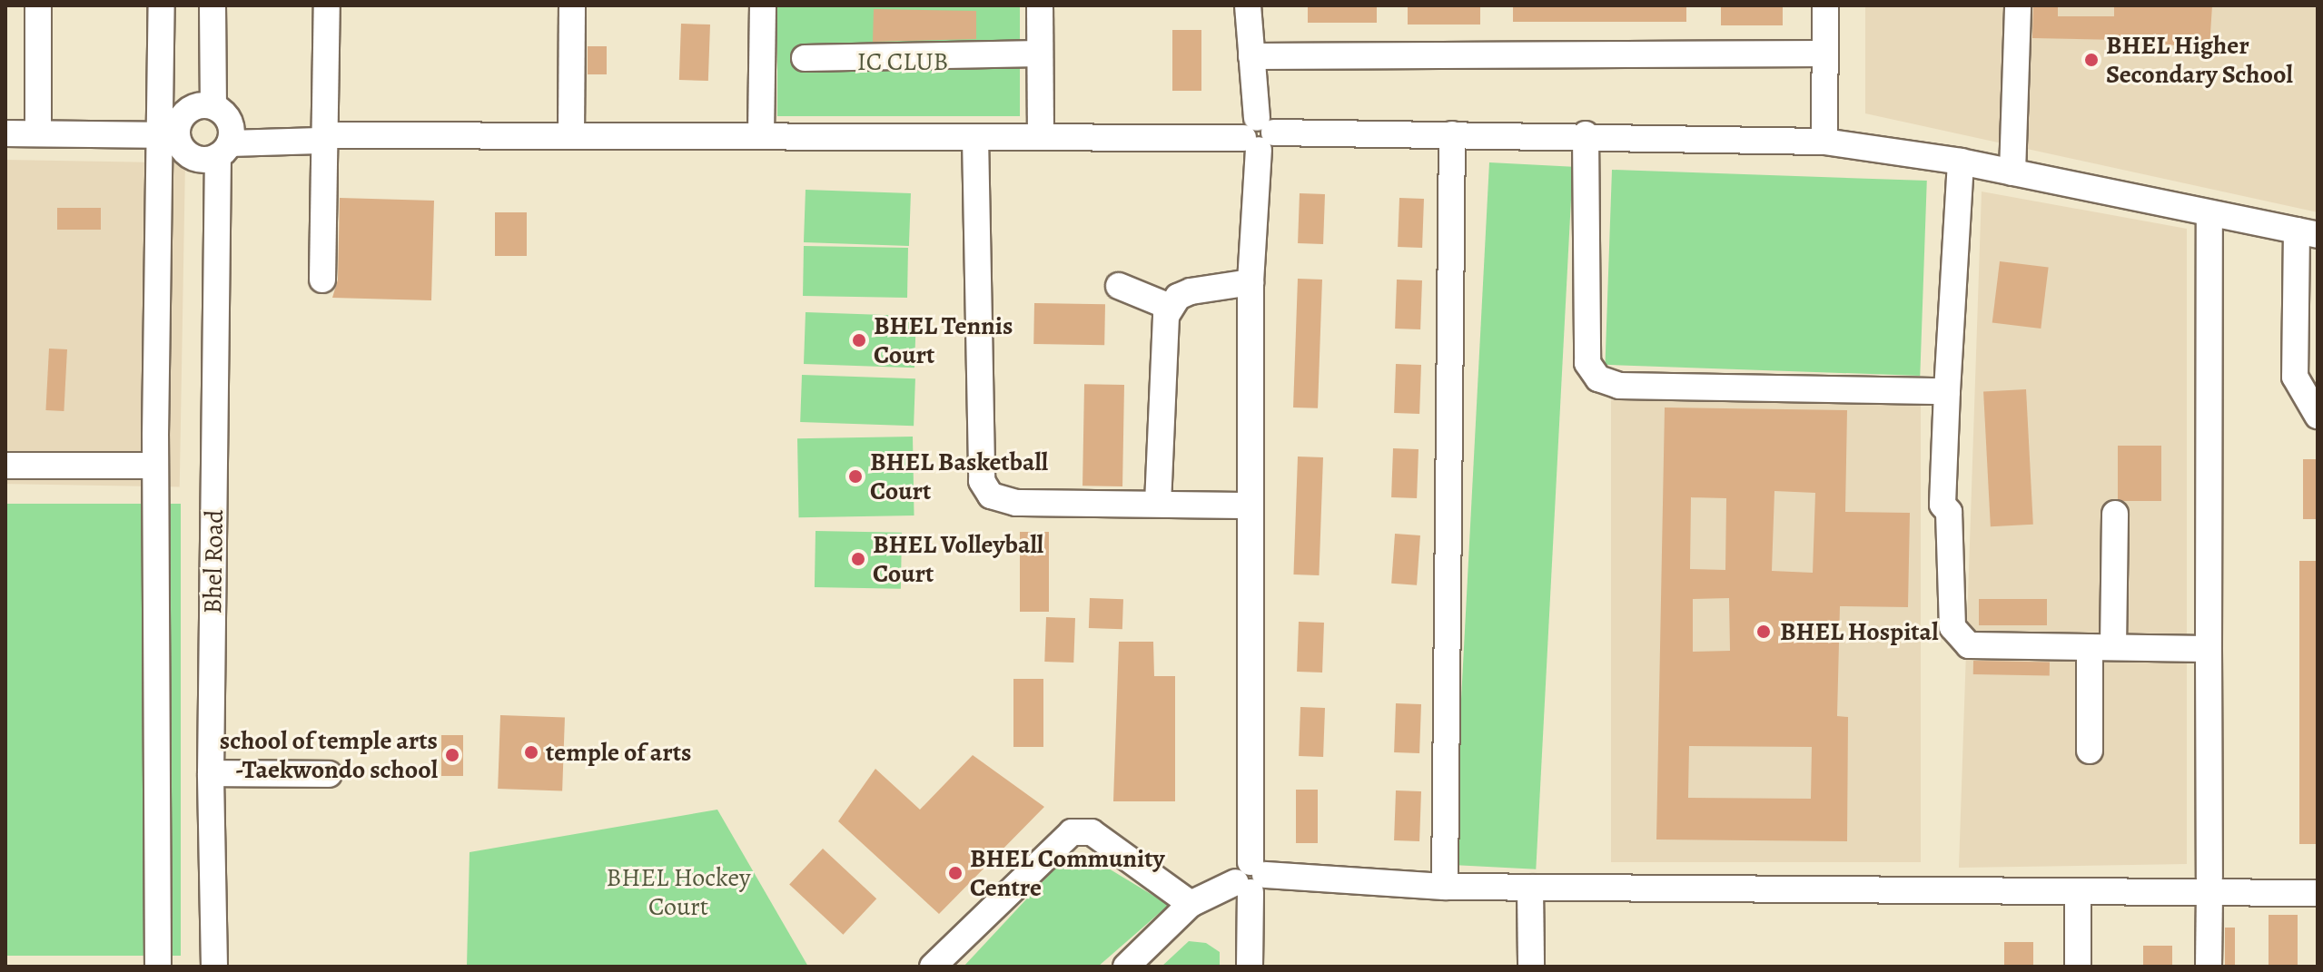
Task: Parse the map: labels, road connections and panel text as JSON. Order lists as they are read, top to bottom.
{
  "streets": {
    "street": ["Bhel Road"]
  },
  "parks": ["IC CLUB", "BHEL Hockey Court"],
  "places": [
    "BHEL Higher Secondary School",
    "BHEL Tennis Court",
    "BHEL Basketball Court",
    "BHEL Volleyball Court",
    "BHEL Hospital",
    "temple of arts",
    "school of temple arts -Taekwondo school",
    "BHEL Community Centre"
  ]
}
